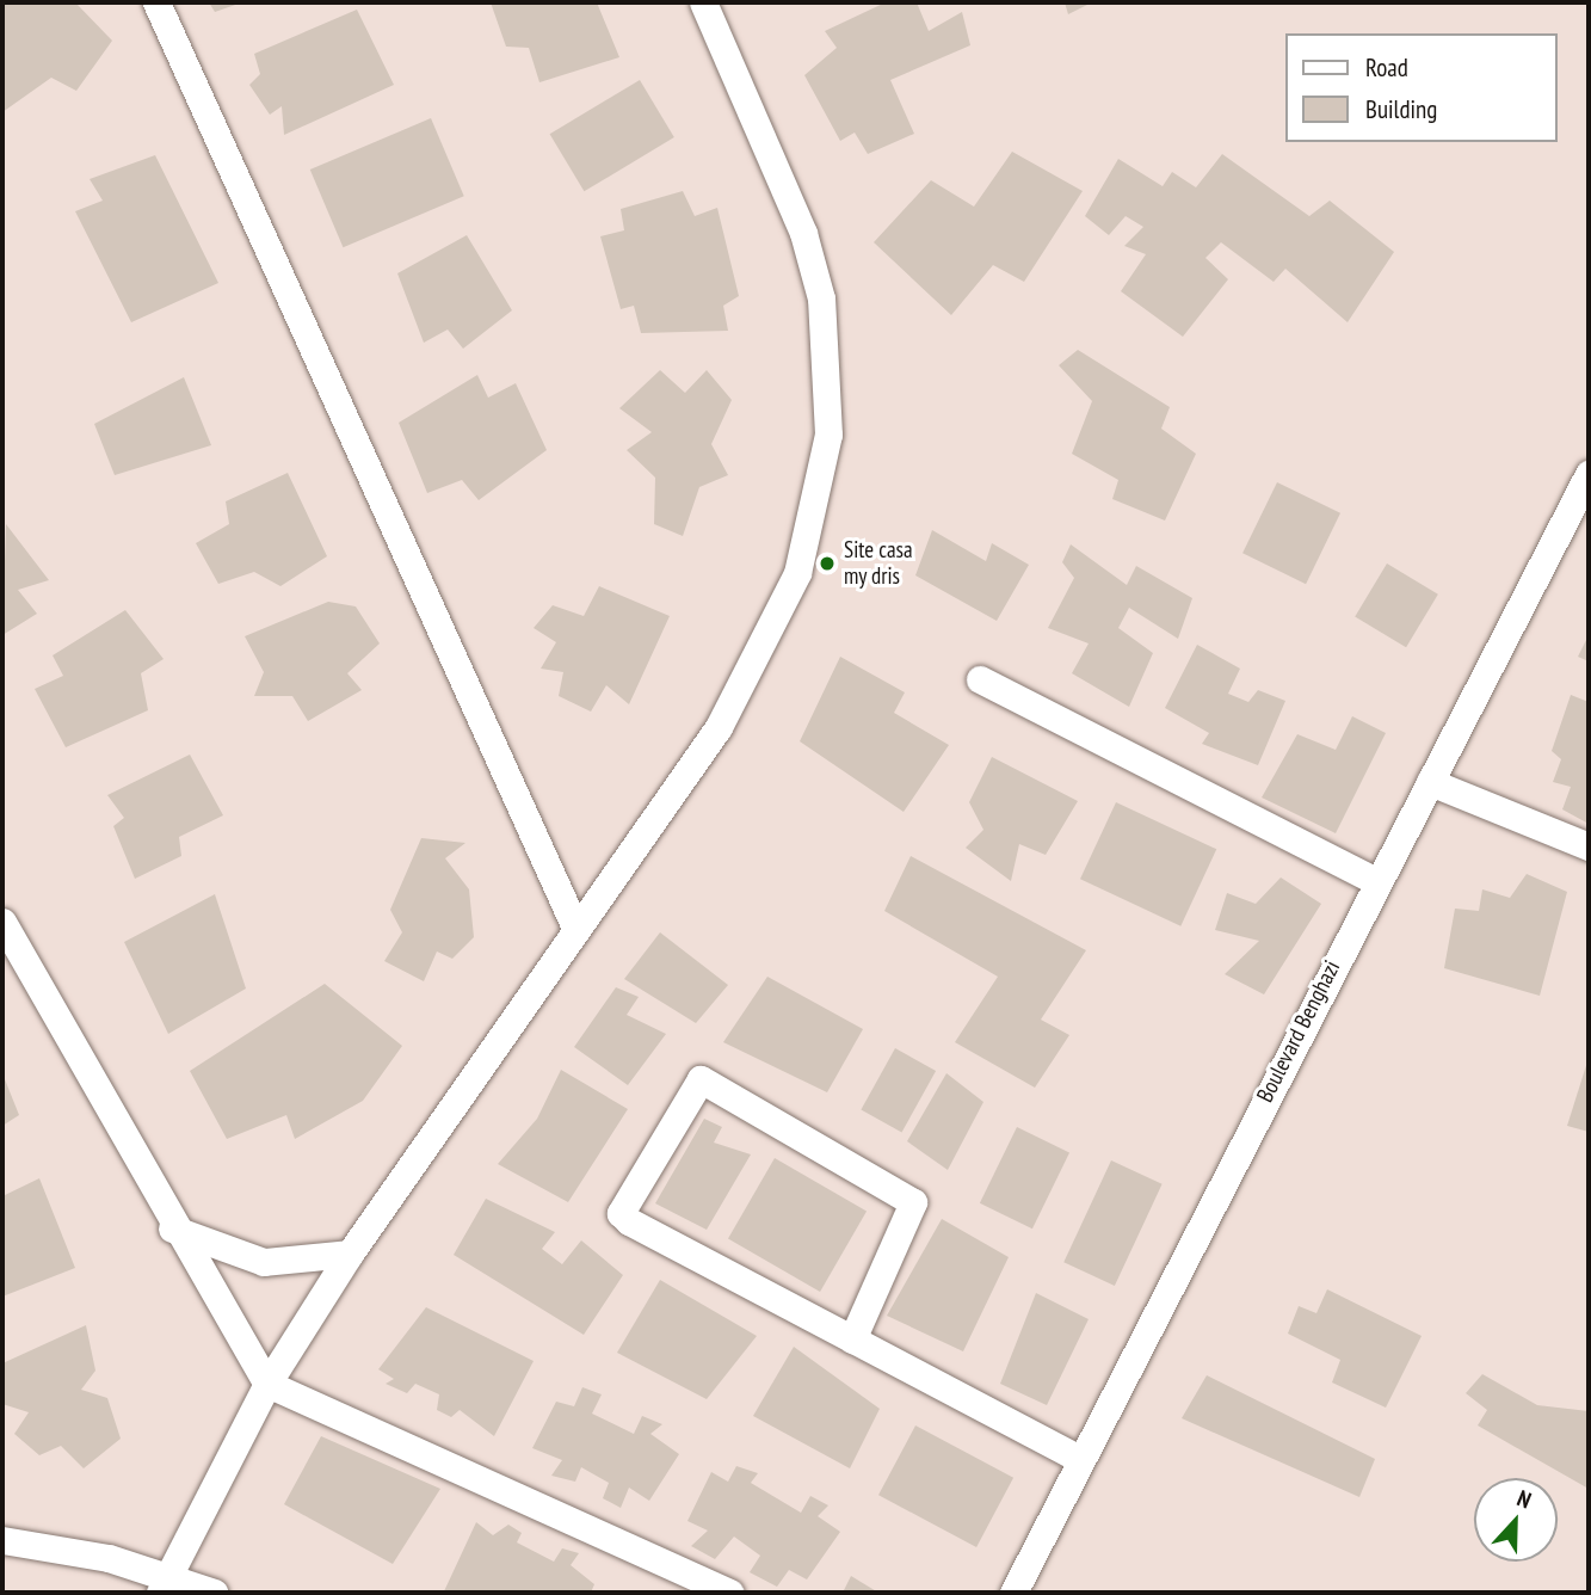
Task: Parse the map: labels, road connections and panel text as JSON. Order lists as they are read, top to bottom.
{
  "streets": {
    "street": ["Boulevard Benghazi"]
  },
  "places": ["Site casa my dris"],
  "legend": ["Road", "Building"],
  "north": "top"
}
